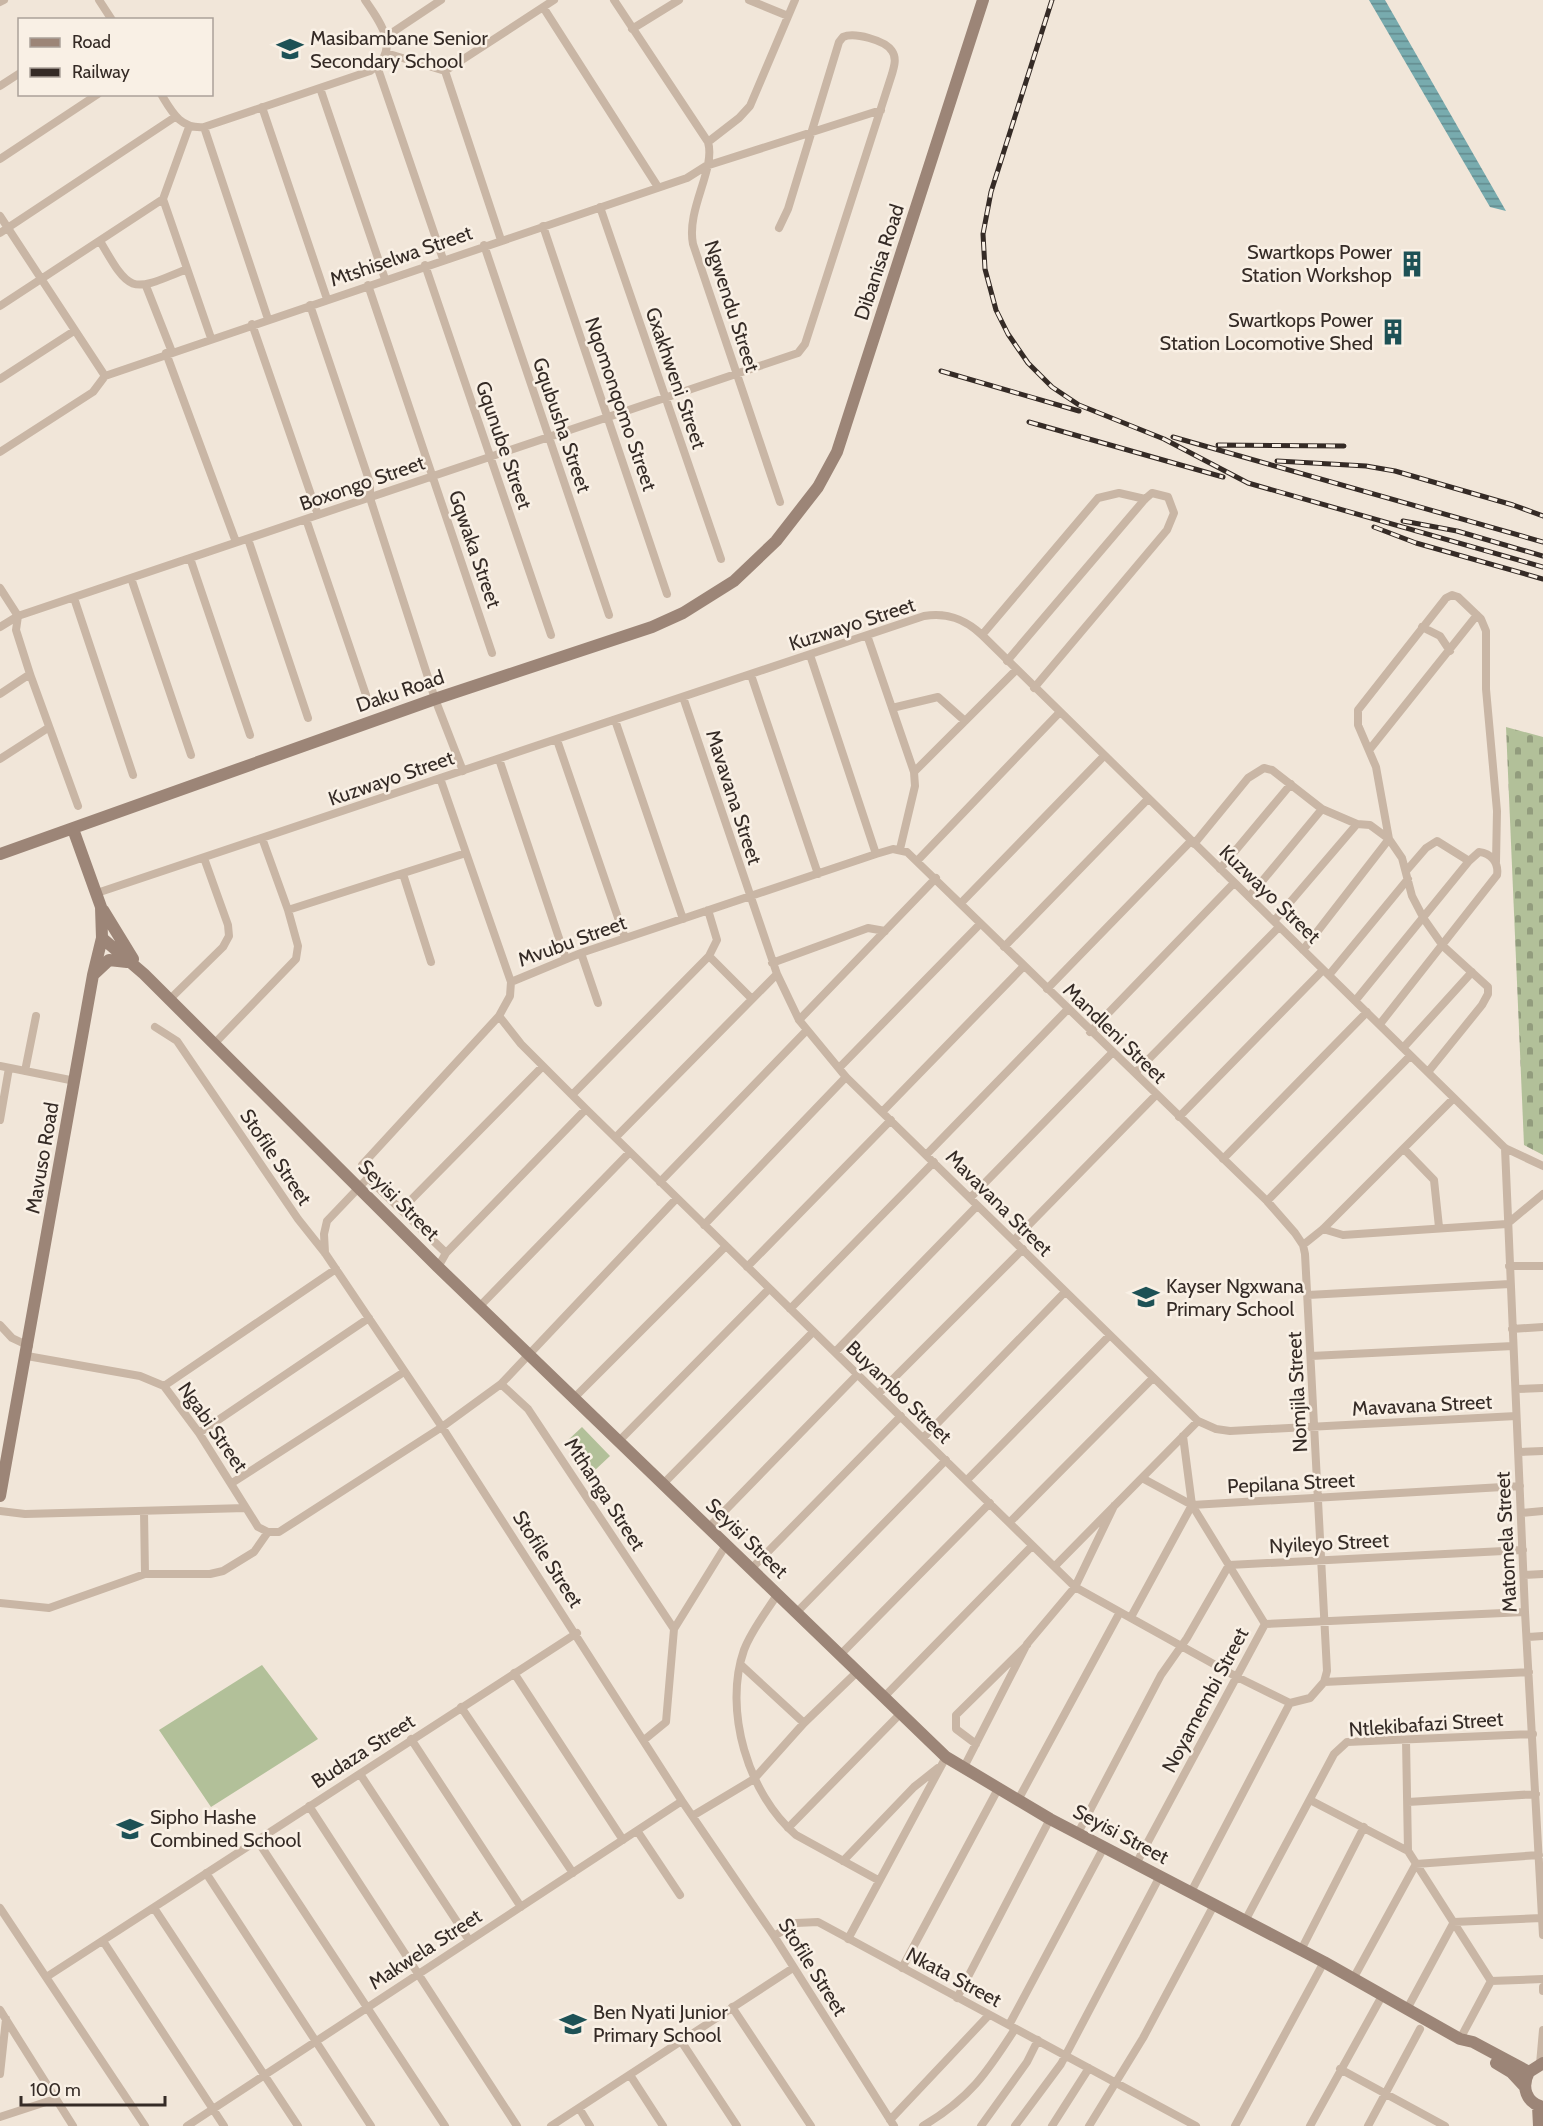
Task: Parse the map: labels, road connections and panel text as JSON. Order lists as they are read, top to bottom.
{
  "streets": {
    "street": [
      "Mtshiselwa Street",
      "Dibanisa Road",
      "Ngwendu Street",
      "Gxakhweni Street",
      "Nqomonqomo Street",
      "Gqubusha Street",
      "Gqunube Street",
      "Boxongo Street",
      "Gqwaka Street",
      "Kuzwayo Street",
      "Daku Road",
      "Mavavana Street",
      "Mvubu Street",
      "Mandleni Street",
      "Stofile Street",
      "Mavuso Road",
      "Seyisi Street",
      "Buyambo Street",
      "Nomjila Street",
      "Ngabi Street",
      "Pepilana Street",
      "Mthanga Street",
      "Matomela Street",
      "Nyileyo Street",
      "Noyamembi Street",
      "Ntlekibafazi Street",
      "Budaza Street",
      "Makwela Street",
      "Nkata Street"
    ]
  },
  "crossings": [
    ["Mtshiselwa Street", "Ngwendu Street"],
    ["Mtshiselwa Street", "Gxakhweni Street"],
    ["Mtshiselwa Street", "Nqomonqomo Street"],
    ["Mtshiselwa Street", "Gqubusha Street"],
    ["Mtshiselwa Street", "Gqunube Street"],
    ["Mtshiselwa Street", "Boxongo Street"],
    ["Mtshiselwa Street", "Gqwaka Street"],
    ["Dibanisa Road", "Daku Road"],
    ["Ngwendu Street", "Boxongo Street"],
    ["Gxakhweni Street", "Boxongo Street"],
    ["Nqomonqomo Street", "Boxongo Street"],
    ["Gqubusha Street", "Boxongo Street"],
    ["Gqunube Street", "Boxongo Street"],
    ["Boxongo Street", "Gqwaka Street"],
    ["Kuzwayo Street", "Mavavana Street"],
    ["Kuzwayo Street", "Mavuso Road"],
    ["Kuzwayo Street", "Matomela Street"],
    ["Daku Road", "Mavuso Road"],
    ["Mavavana Street", "Mvubu Street"],
    ["Mavavana Street", "Nomjila Street"],
    ["Mavavana Street", "Matomela Street"],
    ["Mvubu Street", "Mandleni Street"],
    ["Mvubu Street", "Stofile Street"],
    ["Mvubu Street", "Seyisi Street"],
    ["Mvubu Street", "Buyambo Street"],
    ["Mandleni Street", "Nomjila Street"],
    ["Stofile Street", "Budaza Street"],
    ["Stofile Street", "Makwela Street"],
    ["Stofile Street", "Nkata Street"],
    ["Mavuso Road", "Seyisi Street"],
    ["Mavuso Road", "Ngabi Street"],
    ["Seyisi Street", "Noyamembi Street"],
    ["Seyisi Street", "Ntlekibafazi Street"],
    ["Buyambo Street", "Noyamembi Street"],
    ["Nomjila Street", "Pepilana Street"],
    ["Nomjila Street", "Nyileyo Street"],
    ["Nomjila Street", "Noyamembi Street"],
    ["Pepilana Street", "Matomela Street"],
    ["Matomela Street", "Nyileyo Street"],
    ["Matomela Street", "Noyamembi Street"],
    ["Matomela Street", "Ntlekibafazi Street"]
  ],
  "places": {
    "school or university": [
      "Masibambane Senior Secondary School",
      "Kayser Ngxwana Primary School",
      "Sipho Hashe Combined School",
      "Ben Nyati Junior Primary School"
    ],
    "building": ["Swartkops Power Station Workshop", "Swartkops Power Station Locomotive Shed"]
  },
  "legend": ["Road", "Railway"],
  "scale_bar": "100 m"
}
